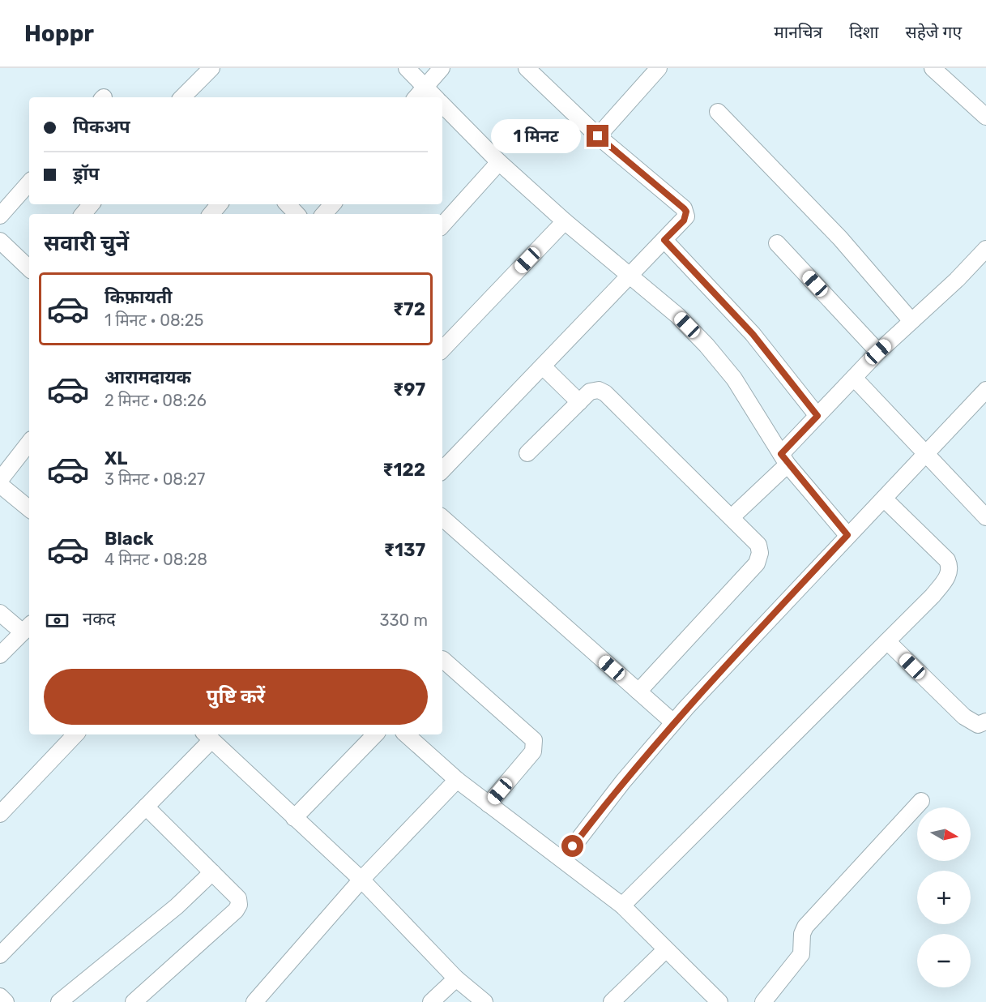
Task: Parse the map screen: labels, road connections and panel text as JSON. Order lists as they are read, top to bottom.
{
  "north": "right",
  "page": {
    "header": "Hoppr",
    "nav": ["मानचित्र", "दिशा", "सहेजे गए"],
    "banner": ["पिकअप", "ड्रॉप"],
    "bubble": "1 मिनट",
    "heading": "सवारी चुनें",
    "list": [
      {
        "name": "किफ़ायती",
        "note": "1 मिनट · 08:25",
        "value": "₹72"
      },
      {
        "name": "आरामदायक",
        "note": "2 मिनट · 08:26",
        "value": "₹97"
      },
      {
        "name": "XL",
        "note": "3 मिनट · 08:27",
        "value": "₹122"
      },
      {
        "name": "Black",
        "note": "4 मिनट · 08:28",
        "value": "₹137"
      }
    ],
    "pay": ["नकद", "330 m"],
    "buttons": "पुष्टि करें",
    "map_buttons": ["+", "−"]
  }
}
